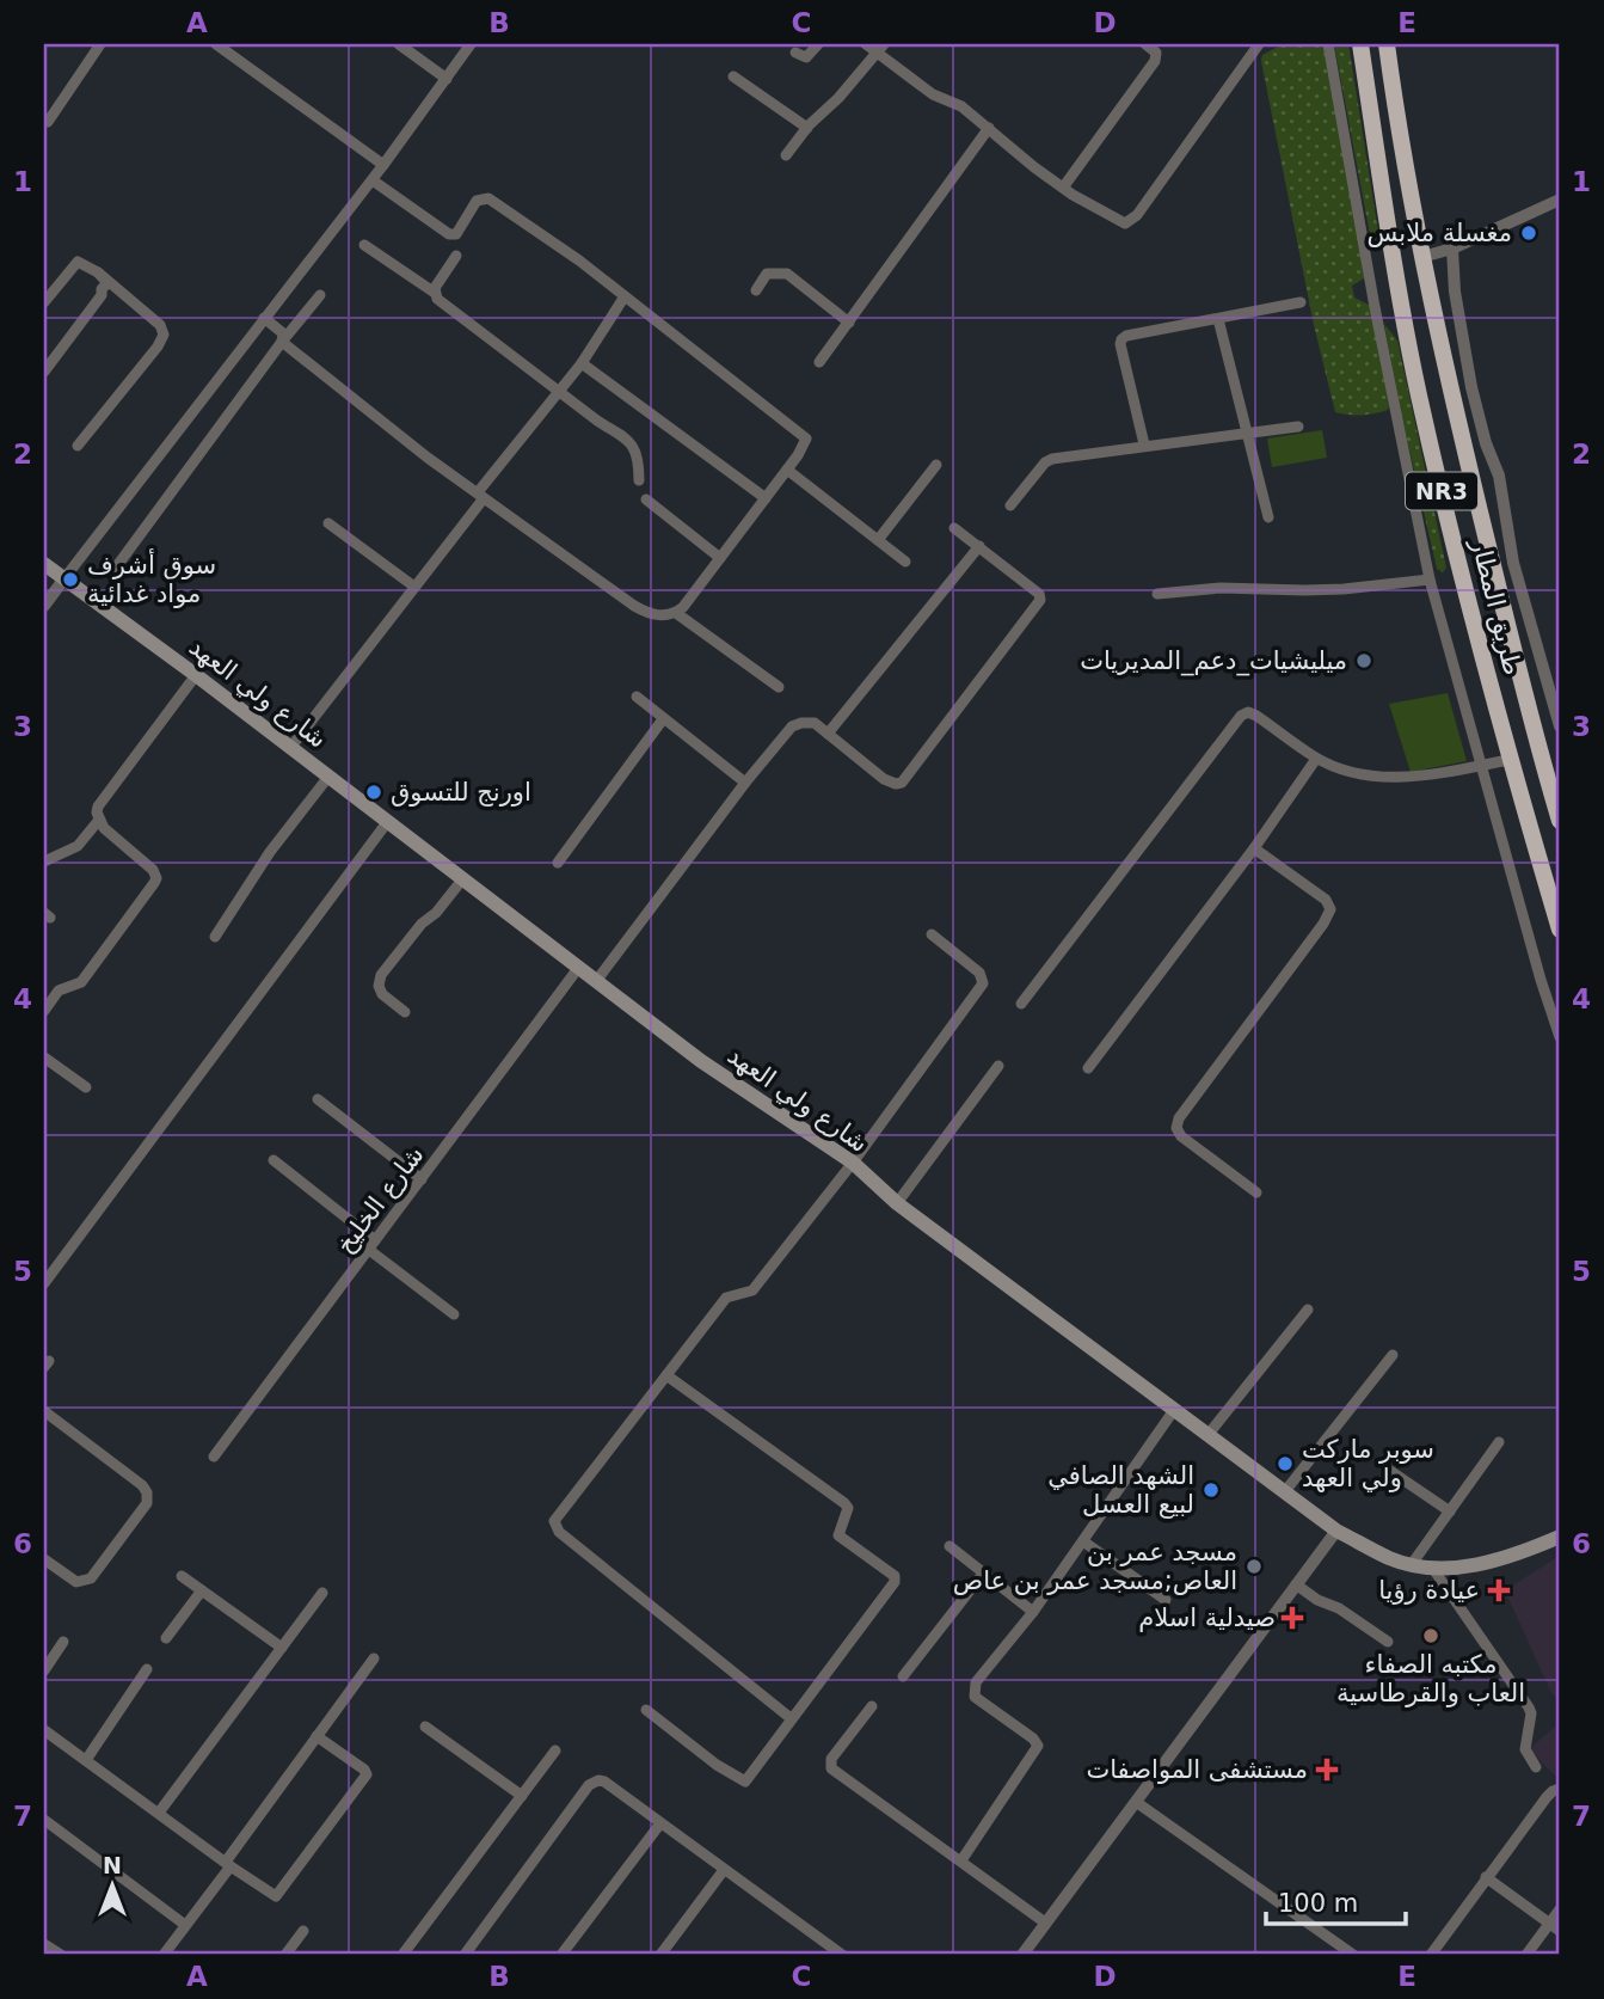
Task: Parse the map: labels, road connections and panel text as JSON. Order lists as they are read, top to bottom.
{
  "streets": {
    "highway": ["NR3", "طريق المطار"],
    "main road": ["شارع ولي العهد"],
    "street": ["شارع الخليخ"]
  },
  "crossings": [
    ["شارع ولي العهد", "شارع الخليخ"]
  ],
  "places": {
    "other": [
      "مغسلة ملابس",
      "سوق أشرف مواد غدائية",
      "ميليشيات_دعم_المديريات",
      "اورنج للتسوق",
      "سوبر ماركت ولي العهد",
      "الشهد الصافي لبيع العسل",
      "مسجد عمر بن العاص;مسجد عمر بن عاص",
      "مكتبه الصفاء العاب والقرطاسية"
    ],
    "health": ["عيادة رؤيا", "صيدلية اسلام", "مستشفى المواصفات"]
  },
  "scale_bar": "100 m",
  "north": "top",
  "grid": {
    "columns": [
      "A",
      "B",
      "C",
      "D",
      "E"
    ],
    "rows": [
      "1",
      "2",
      "3",
      "4",
      "5",
      "6",
      "7"
    ]
  }
}
